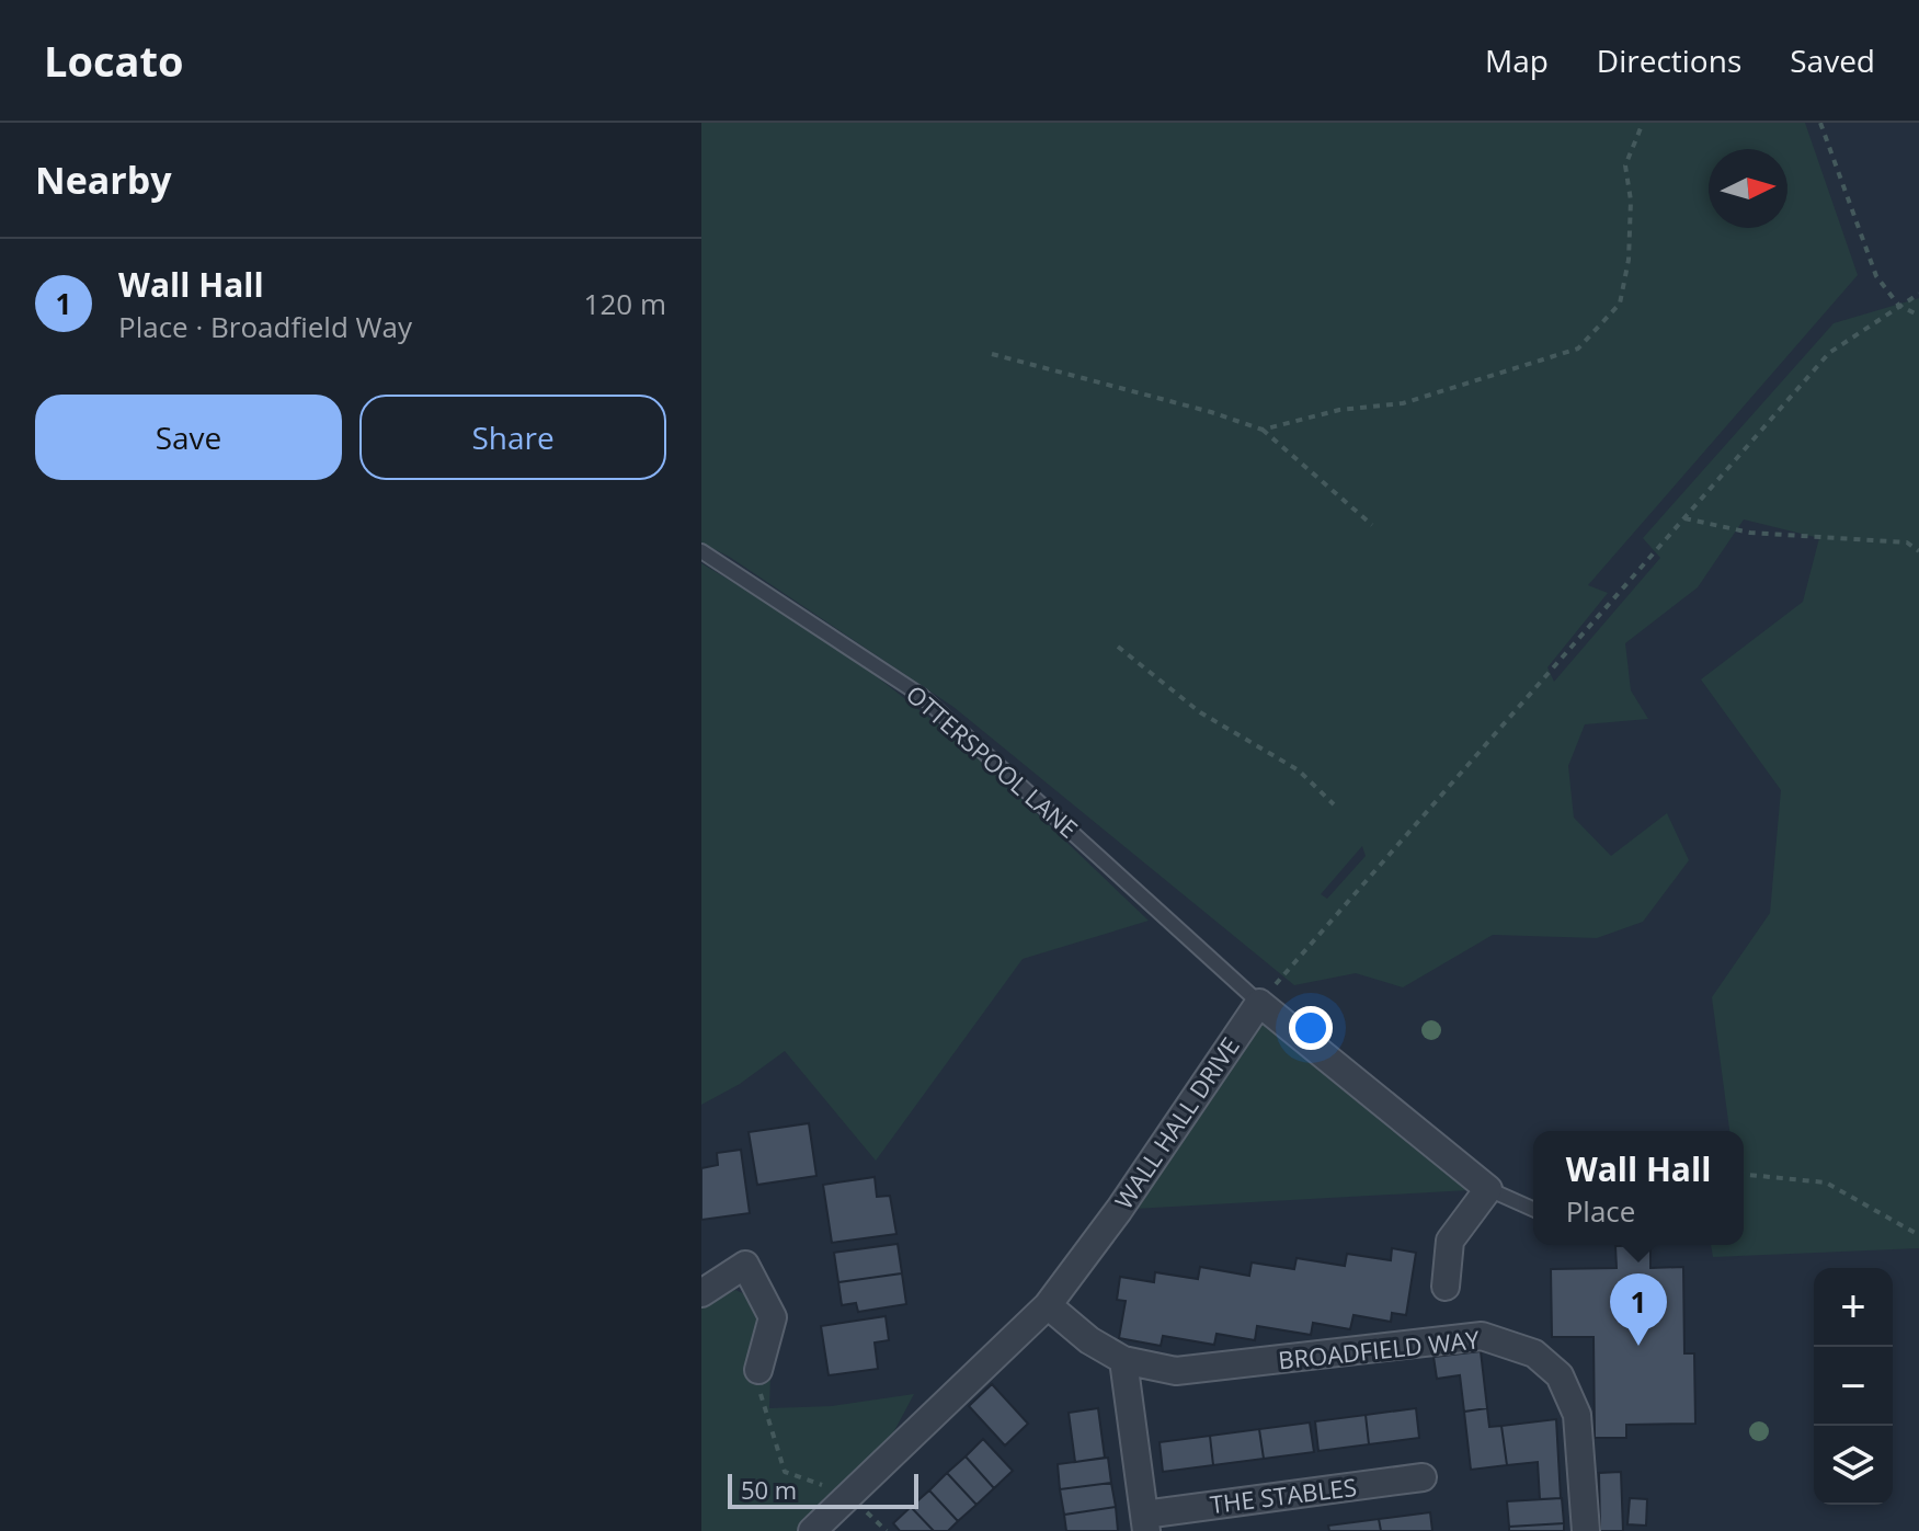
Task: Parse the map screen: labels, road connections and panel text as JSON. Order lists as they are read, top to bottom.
{
  "streets": {
    "street": ["WALL HALL DRIVE", "BROADFIELD WAY", "THE STABLES"],
    "lane": ["OTTERSPOOL LANE"]
  },
  "crossings": [
    ["OTTERSPOOL LANE", "WALL HALL DRIVE"],
    ["WALL HALL DRIVE", "BROADFIELD WAY"],
    ["BROADFIELD WAY", "THE STABLES"]
  ],
  "scale_bar": "50 m",
  "north": "right",
  "page": {
    "header": "Locato",
    "nav": ["Map", "Directions", "Saved"],
    "heading": "Nearby",
    "list": [
      {
        "mark": "1",
        "name": "Wall Hall",
        "note": "Place · Broadfield Way",
        "value": "120 m"
      }
    ],
    "buttons": ["Save", "Share"],
    "popup": ["Wall Hall", "Place"],
    "map_buttons": ["+", "−"],
    "pins": "1",
    "scale": "50 m"
  }
}
